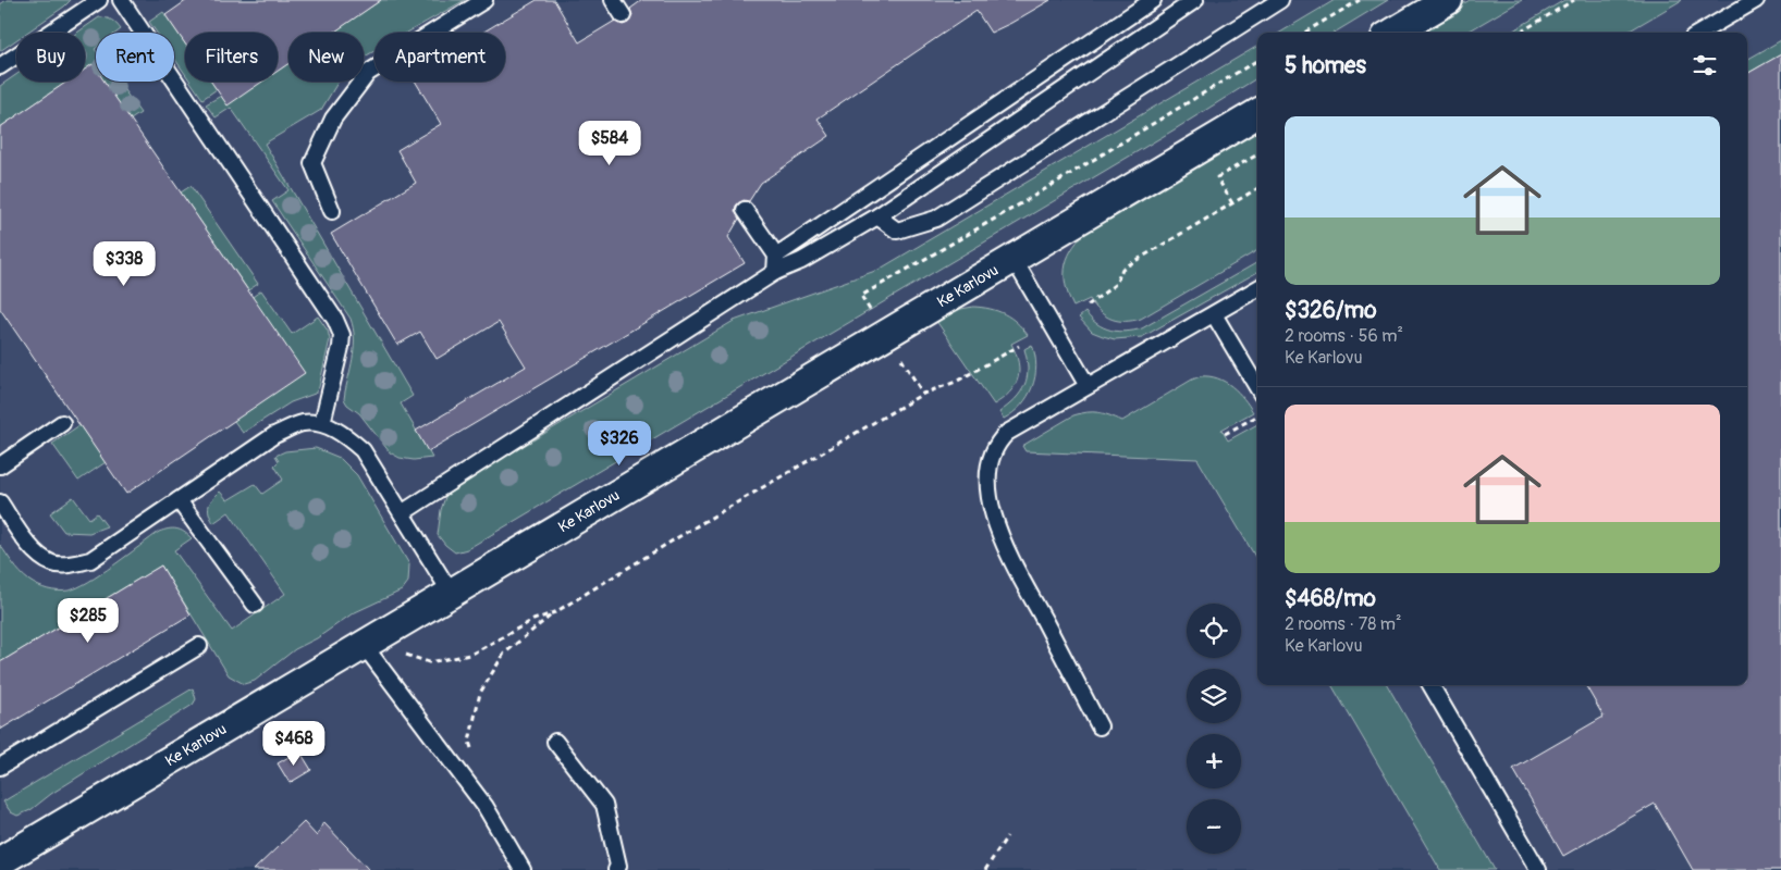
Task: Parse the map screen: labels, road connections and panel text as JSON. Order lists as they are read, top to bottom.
{
  "streets": {
    "street": ["Ke Karlovu"]
  },
  "page": {
    "chip": [
      "Buy",
      "Rent",
      "Filters",
      "New",
      "Apartment"
    ],
    "heading": "5 homes",
    "list": [
      {
        "name": "$326/mo",
        "note": "2 rooms · 56 m² · Ke Karlovu"
      },
      {
        "name": "$468/mo",
        "note": "2 rooms · 78 m² · Ke Karlovu"
      }
    ],
    "price": [
      "$584",
      "$338",
      "$326",
      "$285",
      "$468"
    ],
    "map_buttons": ["+", "−"]
  }
}
